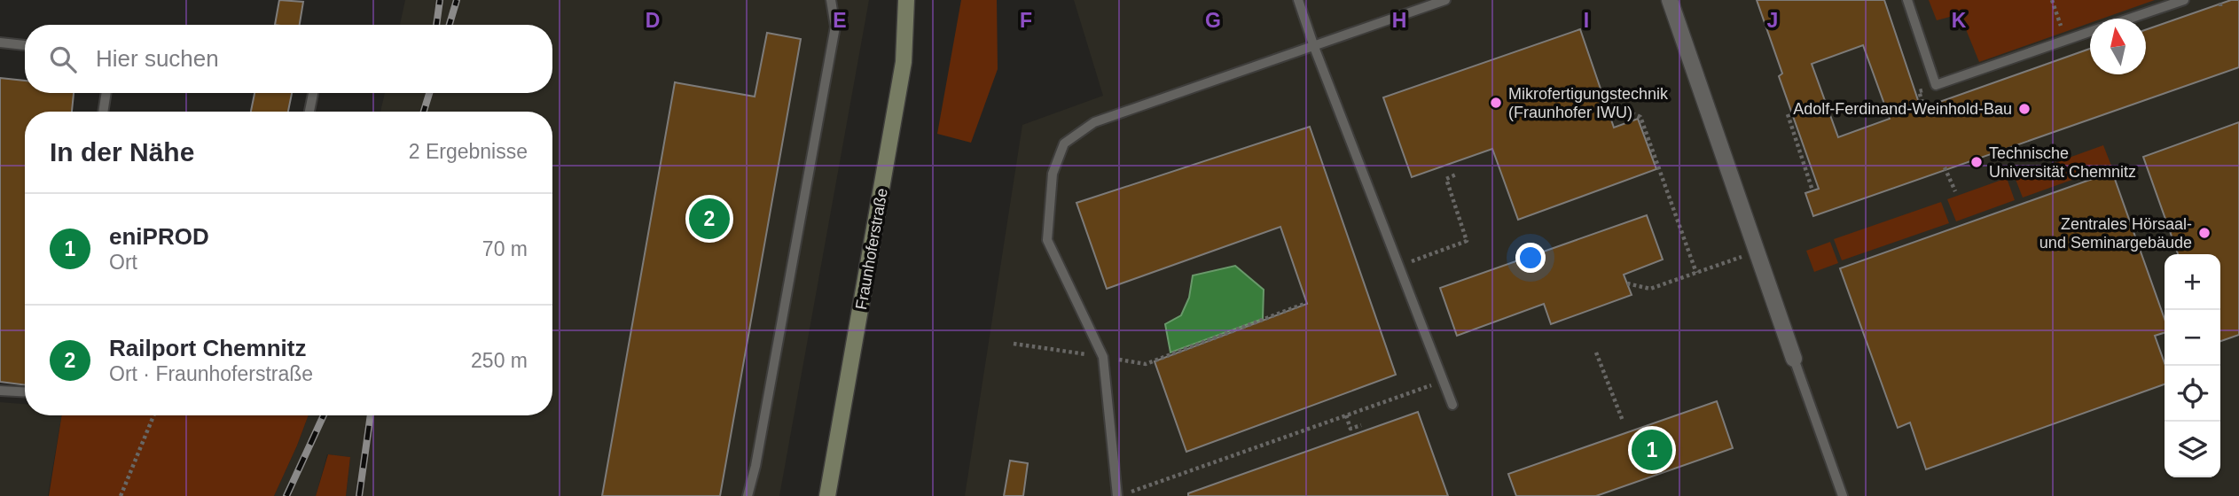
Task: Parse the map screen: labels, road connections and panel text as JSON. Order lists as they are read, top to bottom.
{
  "streets": {
    "main road": ["Fraunhoferstraße"]
  },
  "places": [
    "Mikrofertigungstechnik (Fraunhofer IWU)",
    "Adolf-Ferdinand-Weinhold-Bau",
    "Technische Universität Chemnitz",
    "Zentrales Hörsaal- und Seminargebäude"
  ],
  "north": "top",
  "page": {
    "search": "Hier suchen",
    "heading": ["In der Nähe", "2 Ergebnisse"],
    "list": [
      {
        "mark": "1",
        "name": "eniPROD",
        "note": "Ort",
        "value": "70 m"
      },
      {
        "mark": "2",
        "name": "Railport Chemnitz",
        "note": "Ort · Fraunhoferstraße",
        "value": "250 m"
      }
    ],
    "pins": ["2", "1"],
    "map_buttons": ["+", "−"]
  },
  "grid": {
    "columns": [
      "D",
      "E",
      "F",
      "G",
      "H",
      "I",
      "J",
      "K"
    ]
  }
}
